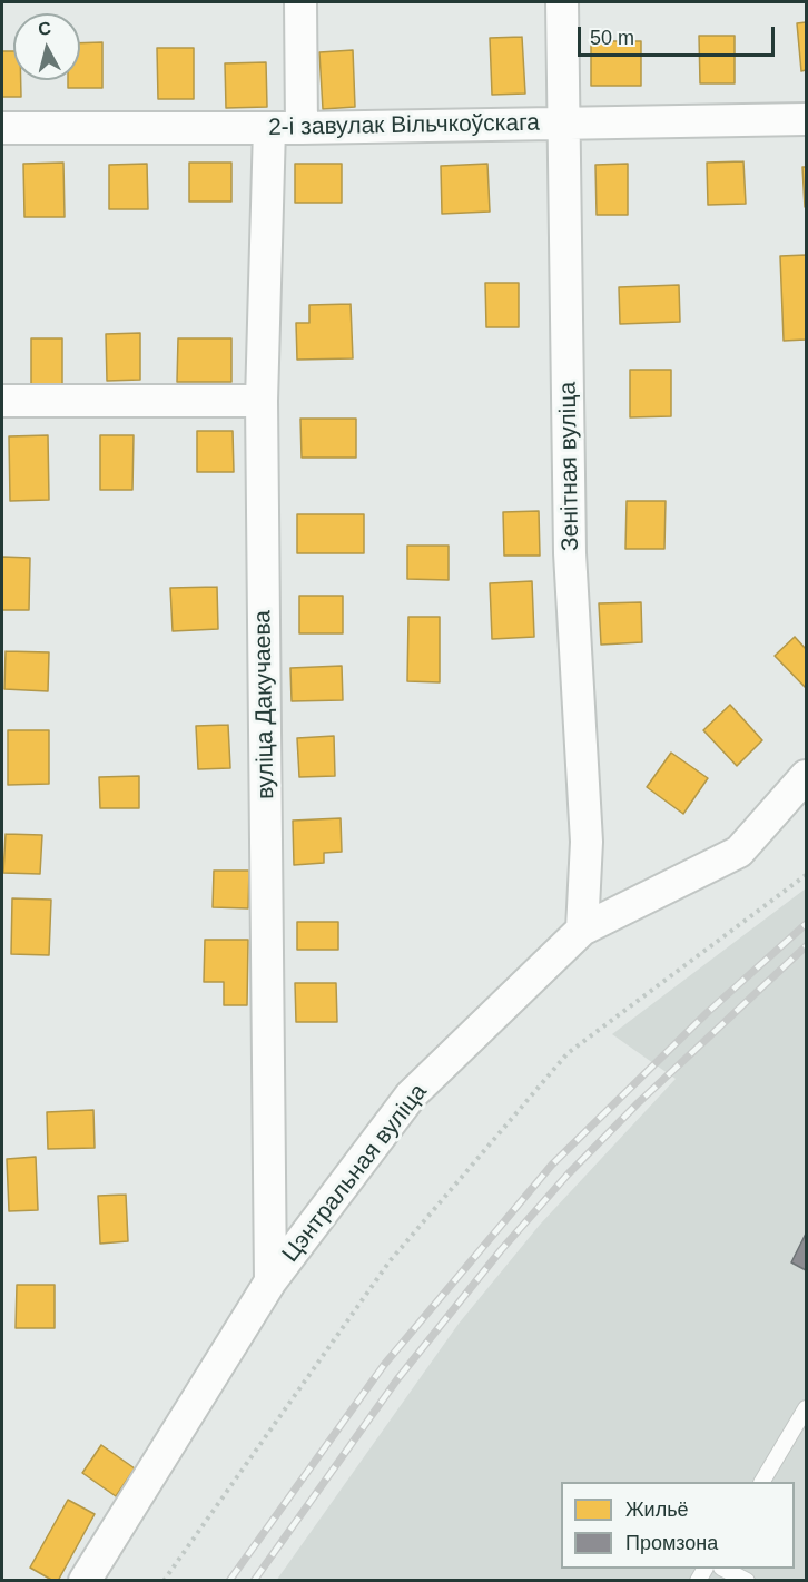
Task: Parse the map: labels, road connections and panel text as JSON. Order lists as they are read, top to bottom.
{
  "streets": {
    "street": [
      "2-і завулак Вільчкоўскага",
      "Зенітная вуліца",
      "вуліца Дакучаева",
      "Цэнтральная вуліца"
    ]
  },
  "crossings": [
    ["2-і завулак Вільчкоўскага", "Зенітная вуліца"],
    ["2-і завулак Вільчкоўскага", "вуліца Дакучаева"],
    ["Зенітная вуліца", "Цэнтральная вуліца"],
    ["вуліца Дакучаева", "Цэнтральная вуліца"]
  ],
  "legend": ["Жильё", "Промзона"],
  "scale_bar": "50 m",
  "north": "top"
}
